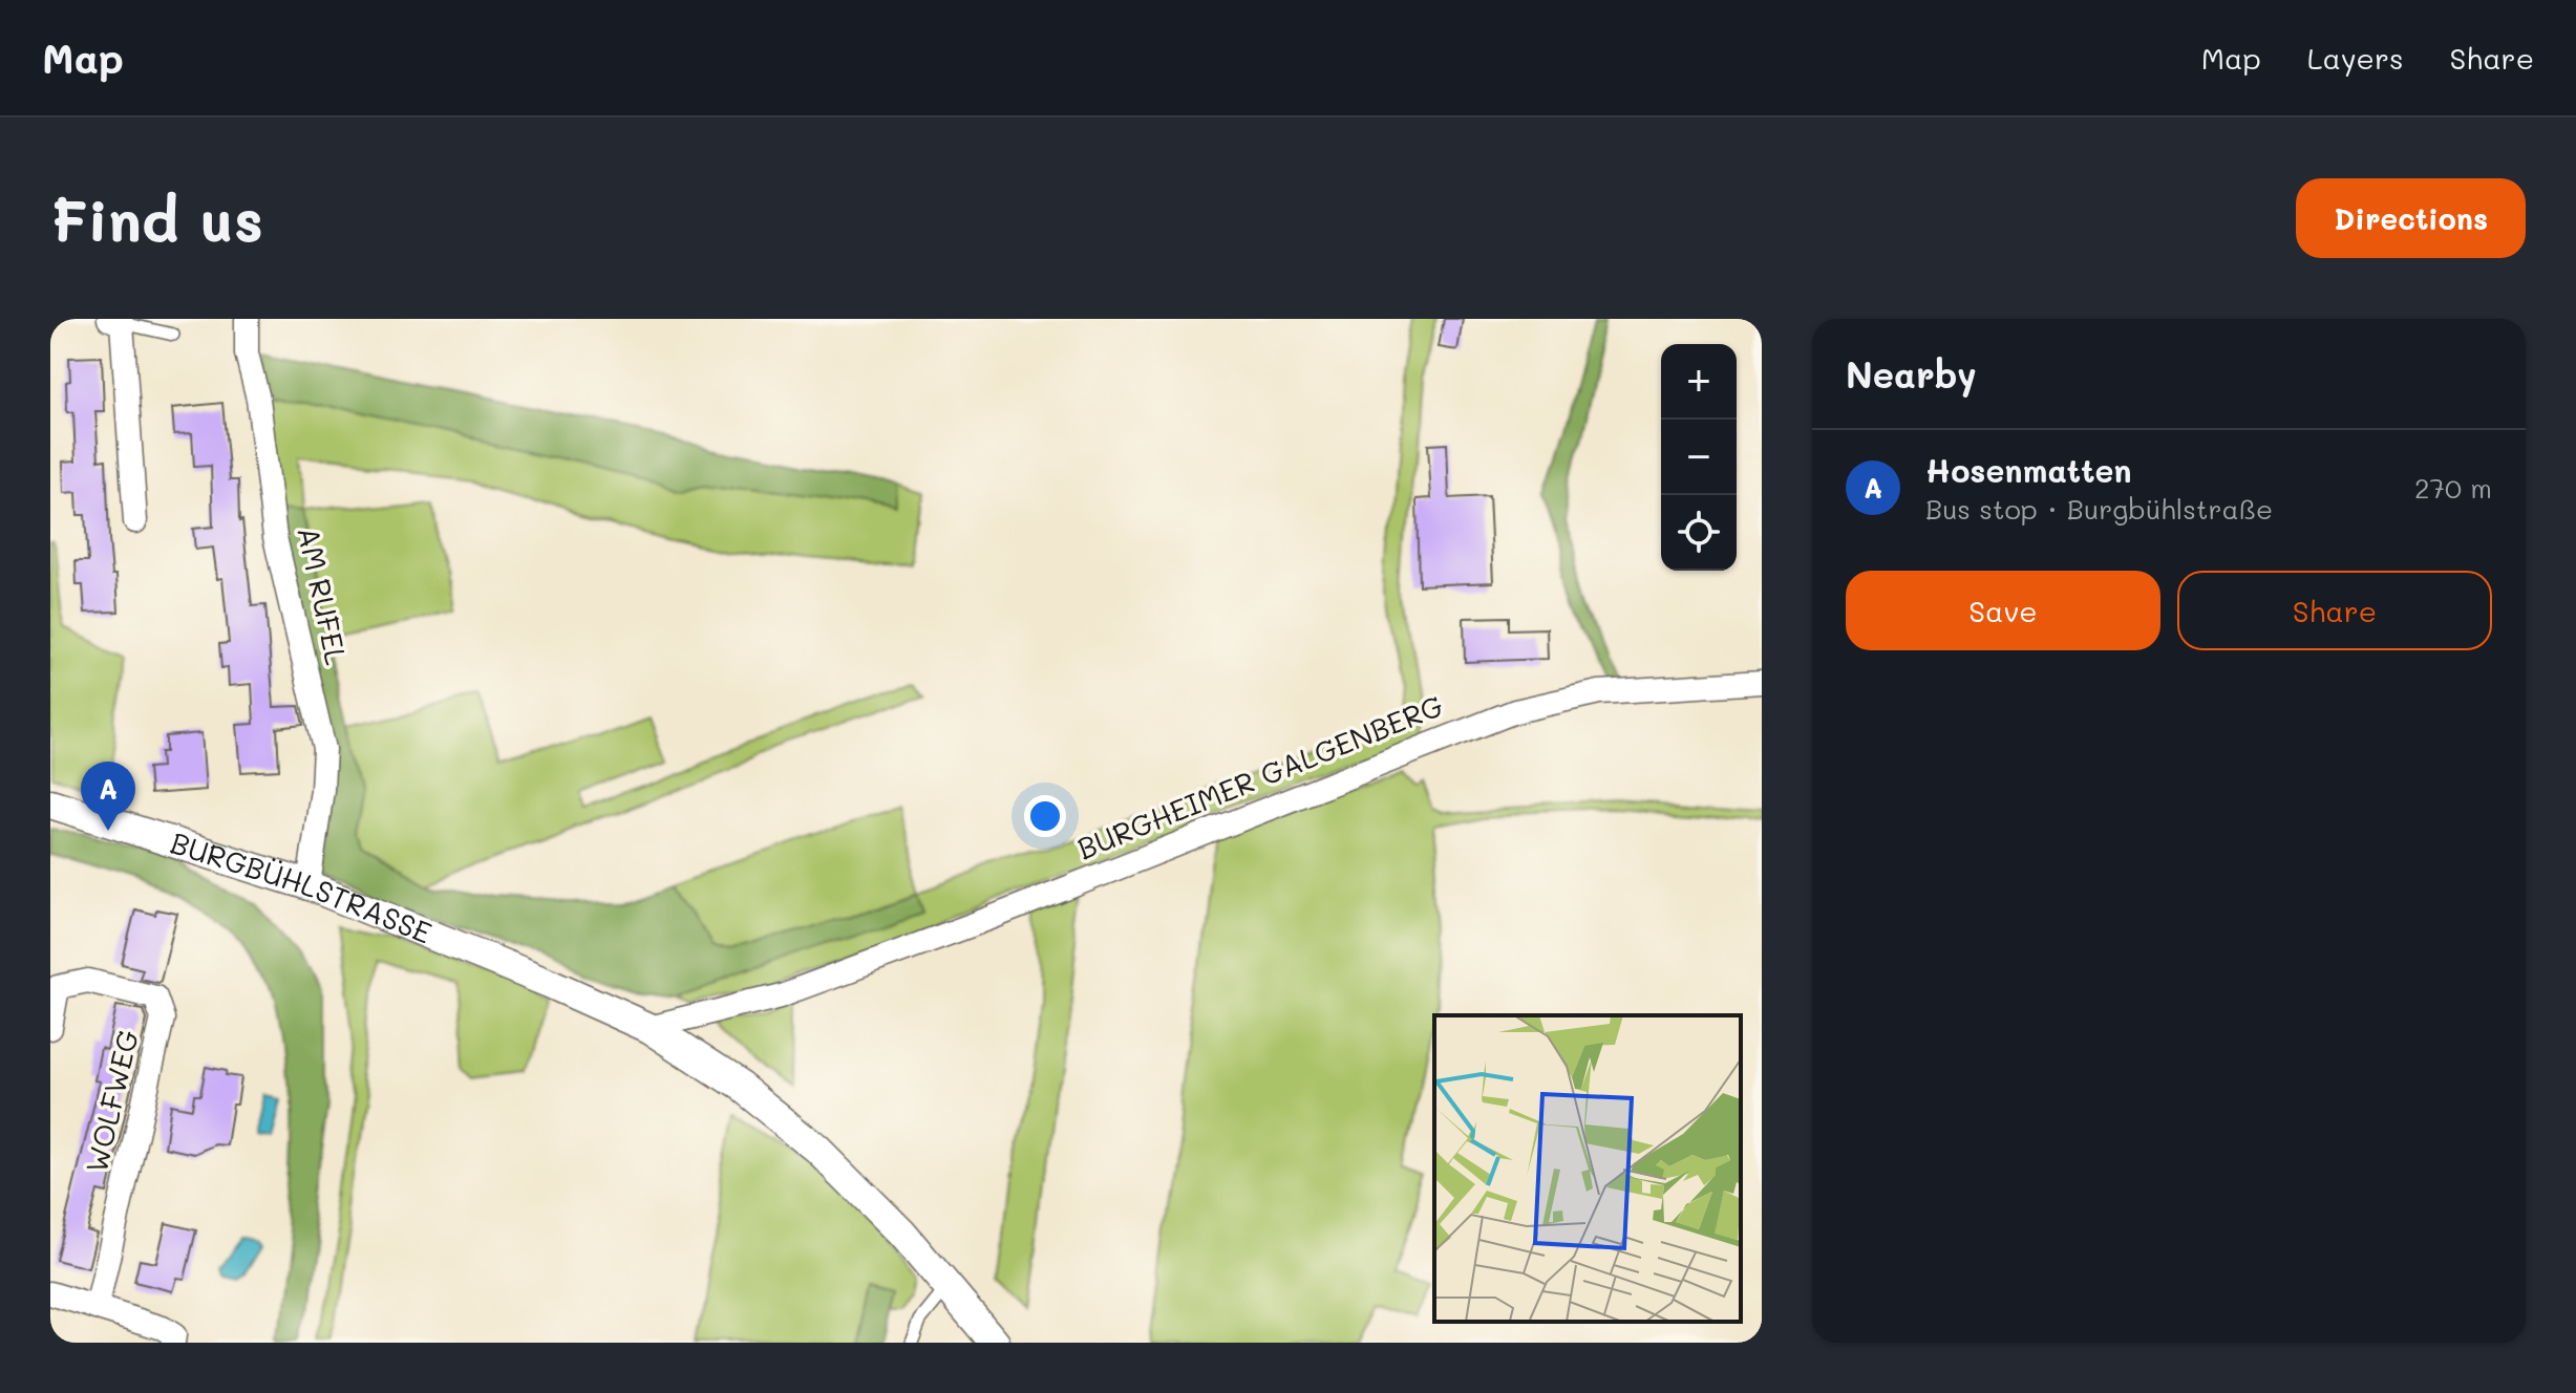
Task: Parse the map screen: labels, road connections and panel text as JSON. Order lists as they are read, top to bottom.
{
  "streets": {
    "street": [
      "AM RUFEL",
      "BURGHEIMER GALGENBERG",
      "BURGBÜHLSTRASSE",
      "WOLFWEG"
    ]
  },
  "crossings": [
    ["AM RUFEL", "BURGBÜHLSTRASSE"],
    ["BURGHEIMER GALGENBERG", "BURGBÜHLSTRASSE"]
  ],
  "page": {
    "header": "Map",
    "nav": ["Map", "Layers", "Share"],
    "buttons": [
      "Directions",
      ["Save", "Share"]
    ],
    "title": "Find us",
    "heading": "Nearby",
    "map_buttons": ["+", "−"],
    "list": [
      {
        "mark": "A",
        "name": "Hosenmatten",
        "note": "Bus stop · Burgbühlstraße",
        "value": "270 m"
      }
    ],
    "pins": "A"
  }
}
